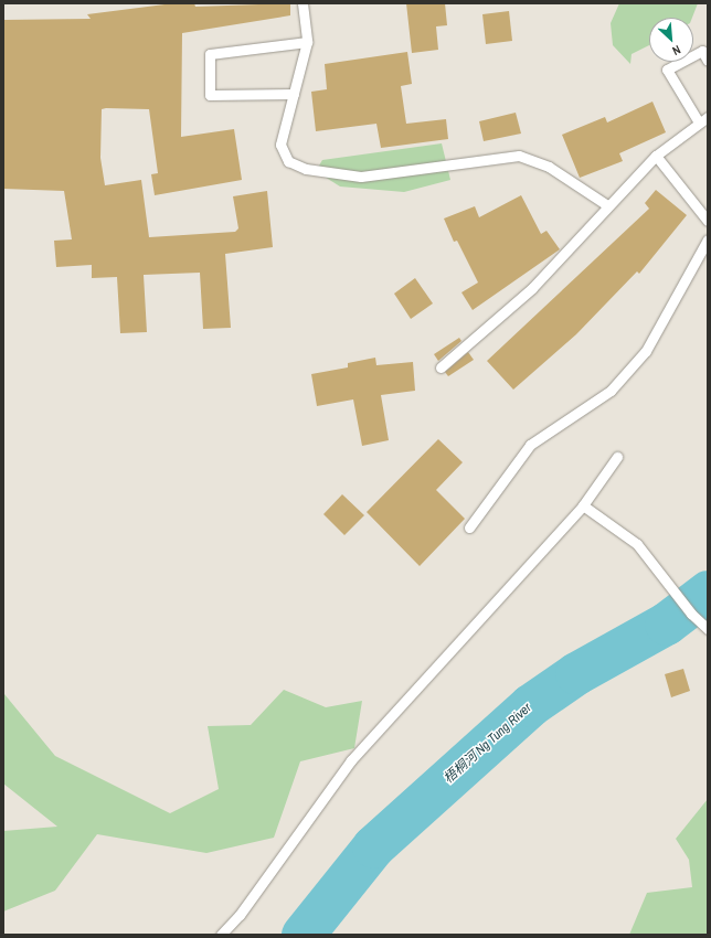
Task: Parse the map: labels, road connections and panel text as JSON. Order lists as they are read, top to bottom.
{
  "water": ["梧桐河 Ng Tung River"],
  "north": "bottom right"
}
